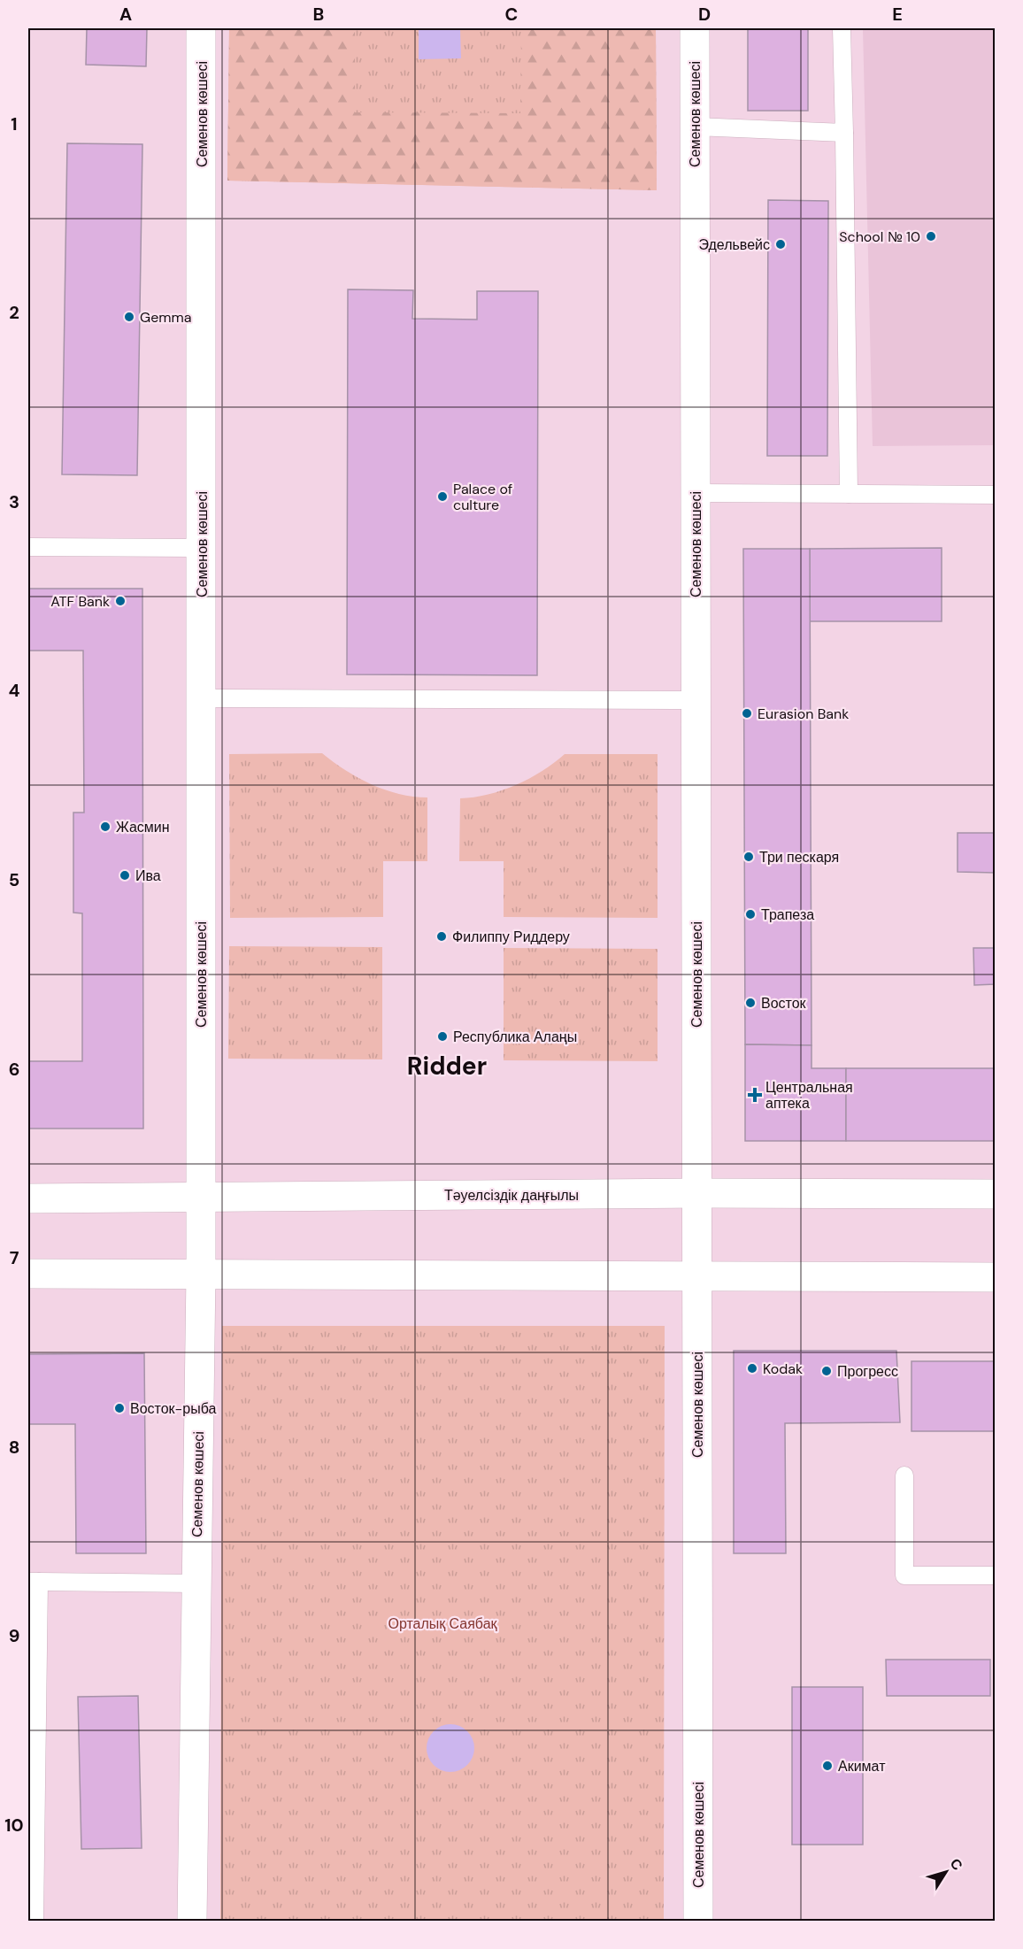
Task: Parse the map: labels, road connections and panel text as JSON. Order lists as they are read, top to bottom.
{
  "streets": {
    "street": ["Семенов көшесі", "Тәуелсіздік даңғылы"]
  },
  "crossings": [
    ["Семенов көшесі", "Тәуелсіздік даңғылы"]
  ],
  "districts": ["Ridder"],
  "parks": ["Орталық Саябақ"],
  "places": {
    "other": [
      "School № 10",
      "Эдельвейс",
      "Gemma",
      "Palace of culture",
      "ATF Bank",
      "Eurasion Bank",
      "Жасмин",
      "Три пескаря",
      "Ива",
      "Трапеза",
      "Филиппу Риддеру",
      "Восток",
      "Республика Алаңы",
      "Kodak",
      "Прогресс",
      "Восток-рыба",
      "Акимат"
    ],
    "health": ["Центральная аптека"]
  },
  "north": "top right",
  "grid": {
    "columns": [
      "A",
      "B",
      "C",
      "D",
      "E"
    ],
    "rows": [
      "1",
      "2",
      "3",
      "4",
      "5",
      "6",
      "7",
      "8",
      "9",
      "10"
    ]
  }
}
